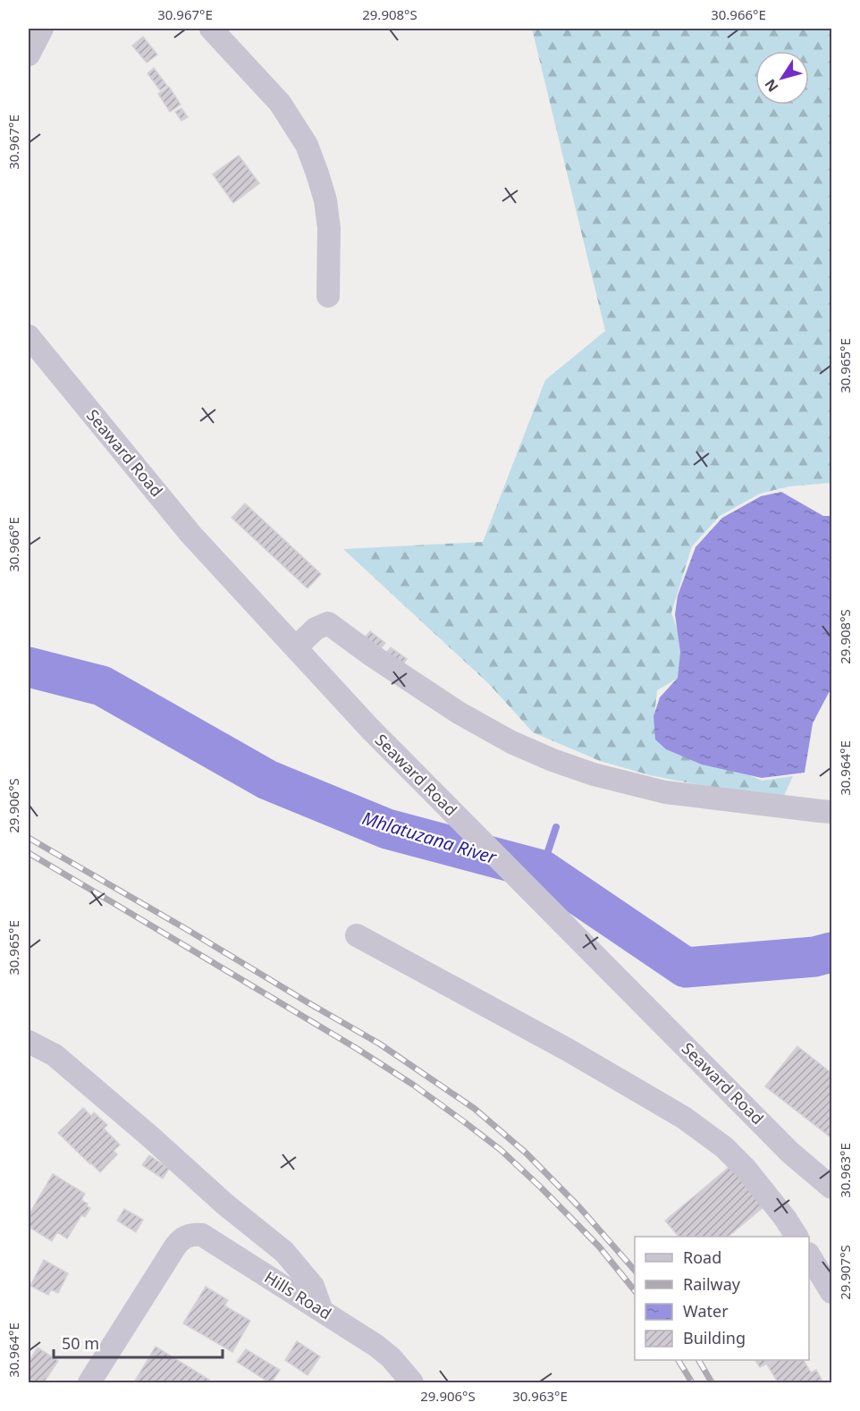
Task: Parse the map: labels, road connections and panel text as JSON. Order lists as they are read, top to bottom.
{
  "streets": {
    "street": ["Seaward Road", "Hills Road"]
  },
  "water": ["Mhlatuzana River"],
  "legend": [
    "Road",
    "Railway",
    "Water",
    "Building"
  ],
  "scale_bar": "50 m",
  "north": "bottom left",
  "coordinates": [
    "30.967°E",
    "29.908°S",
    "30.966°E",
    "30.965°E",
    "30.964°E",
    "29.906°S",
    "30.963°E",
    "29.907°S"
  ]
}
